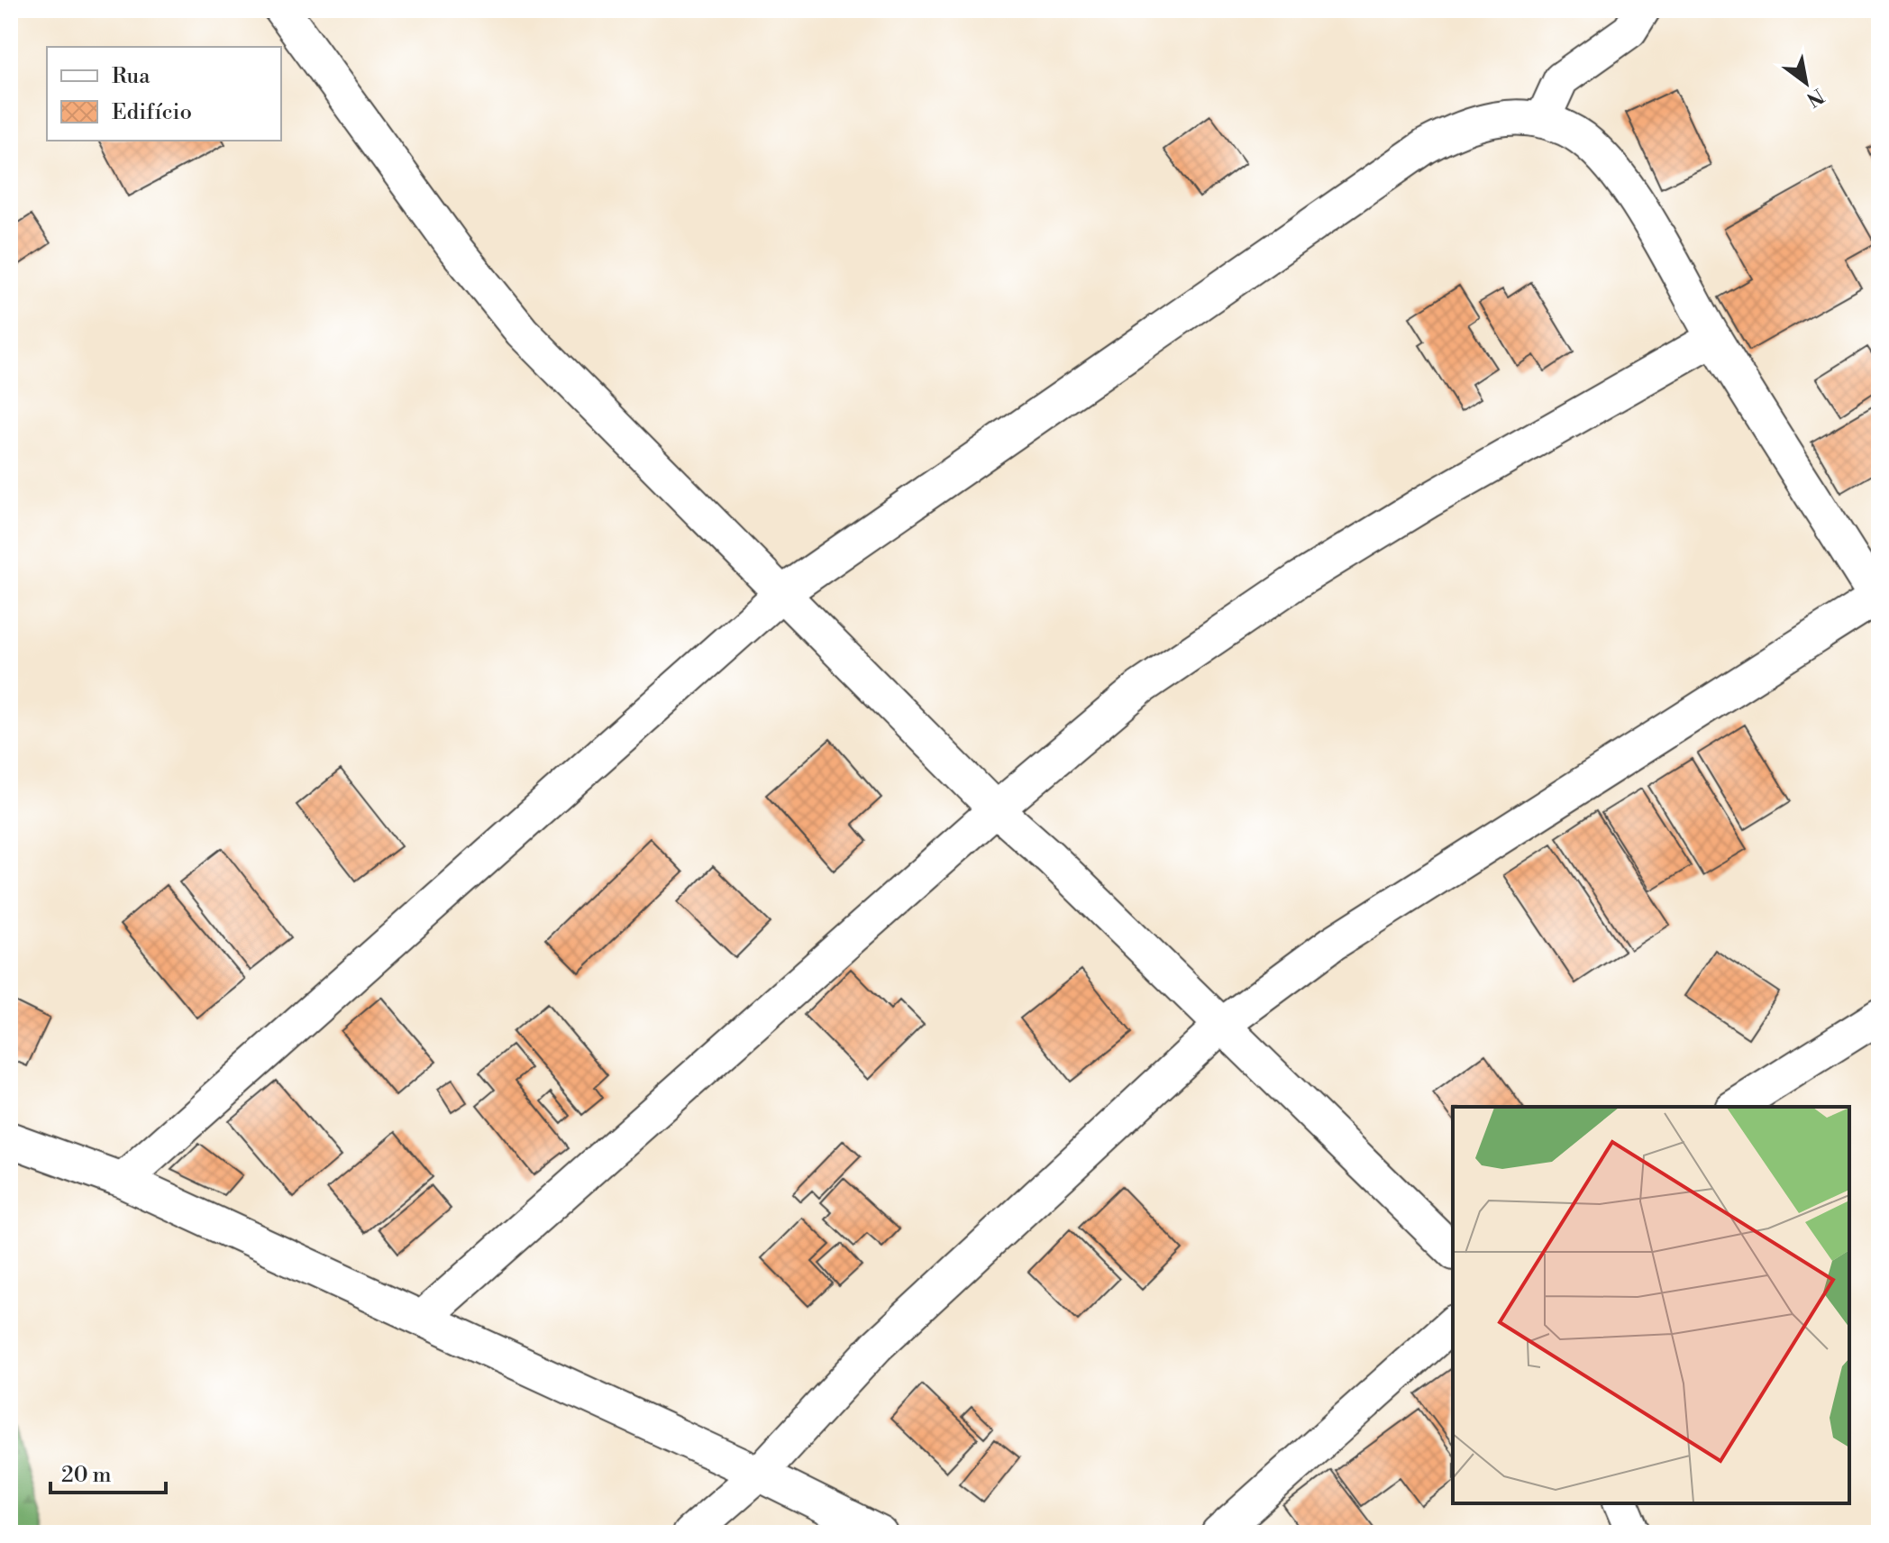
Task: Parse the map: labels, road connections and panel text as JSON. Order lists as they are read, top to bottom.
{
  "legend": ["Rua", "Edifício"],
  "scale_bar": "20 m",
  "north": "bottom right"
}
